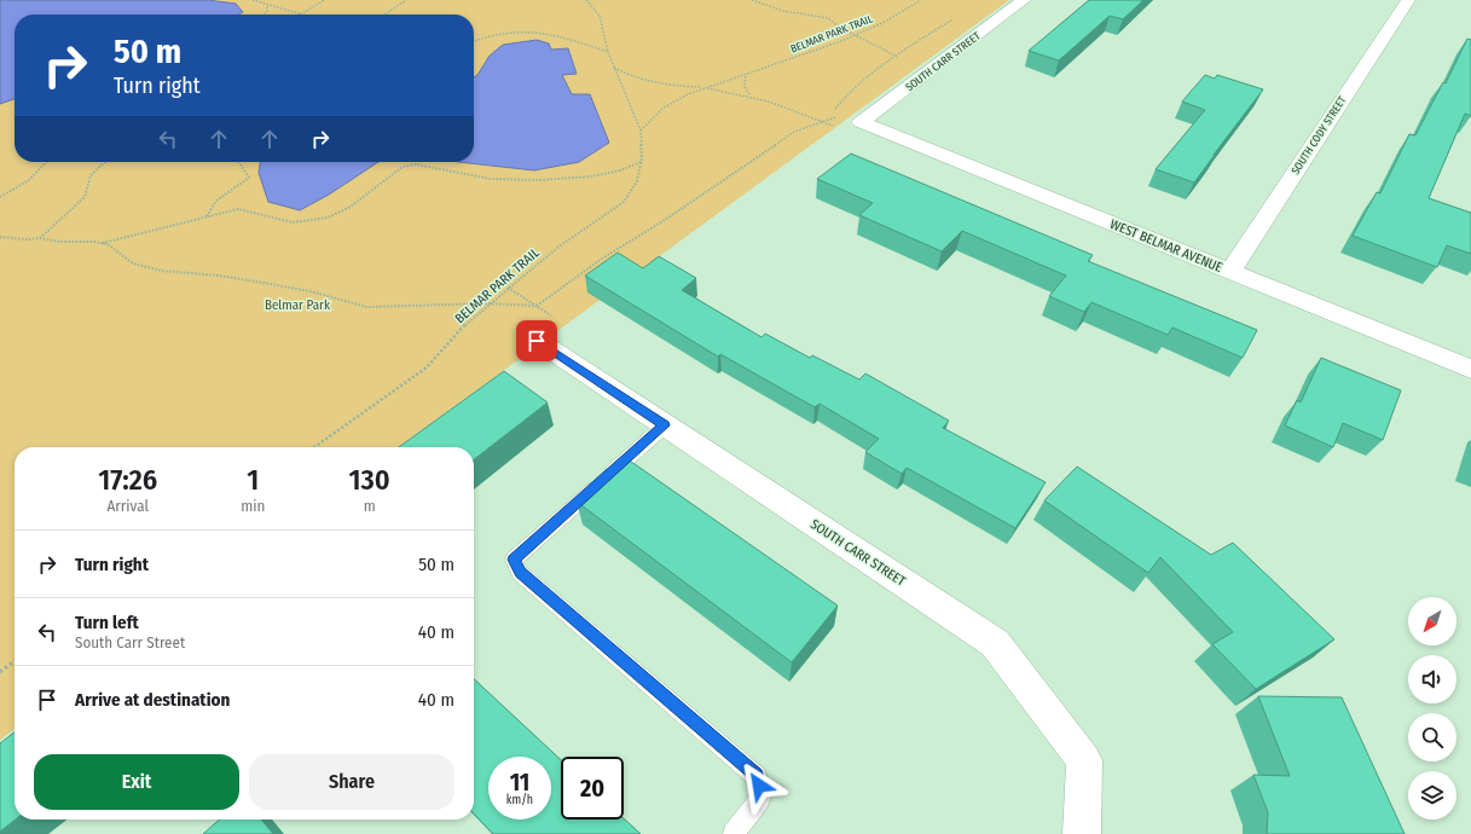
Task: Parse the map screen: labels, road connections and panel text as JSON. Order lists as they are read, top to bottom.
{
  "streets": {
    "street": ["SOUTH CARR STREET", "SOUTH CODY STREET", "WEST BELMAR AVENUE"],
    "path": ["BELMAR PARK TRAIL"]
  },
  "crossings": [
    ["SOUTH CARR STREET", "WEST BELMAR AVENUE"],
    ["SOUTH CODY STREET", "WEST BELMAR AVENUE"]
  ],
  "parks": ["Belmar Park"],
  "north": "bottom left",
  "page": {
    "turn": ["50 m", "Turn right"],
    "eta": [
      "17:26",
      "Arrival",
      "1",
      "min",
      "130",
      "m"
    ],
    "list": [
      {
        "name": "Turn right",
        "value": "50 m"
      },
      {
        "name": "Turn left",
        "note": "South Carr Street",
        "value": "40 m"
      },
      {
        "name": "Arrive at destination",
        "value": "40 m"
      }
    ],
    "buttons": ["Exit", "Share"],
    "speed": "11 km/h",
    "limit": "20"
  }
}
